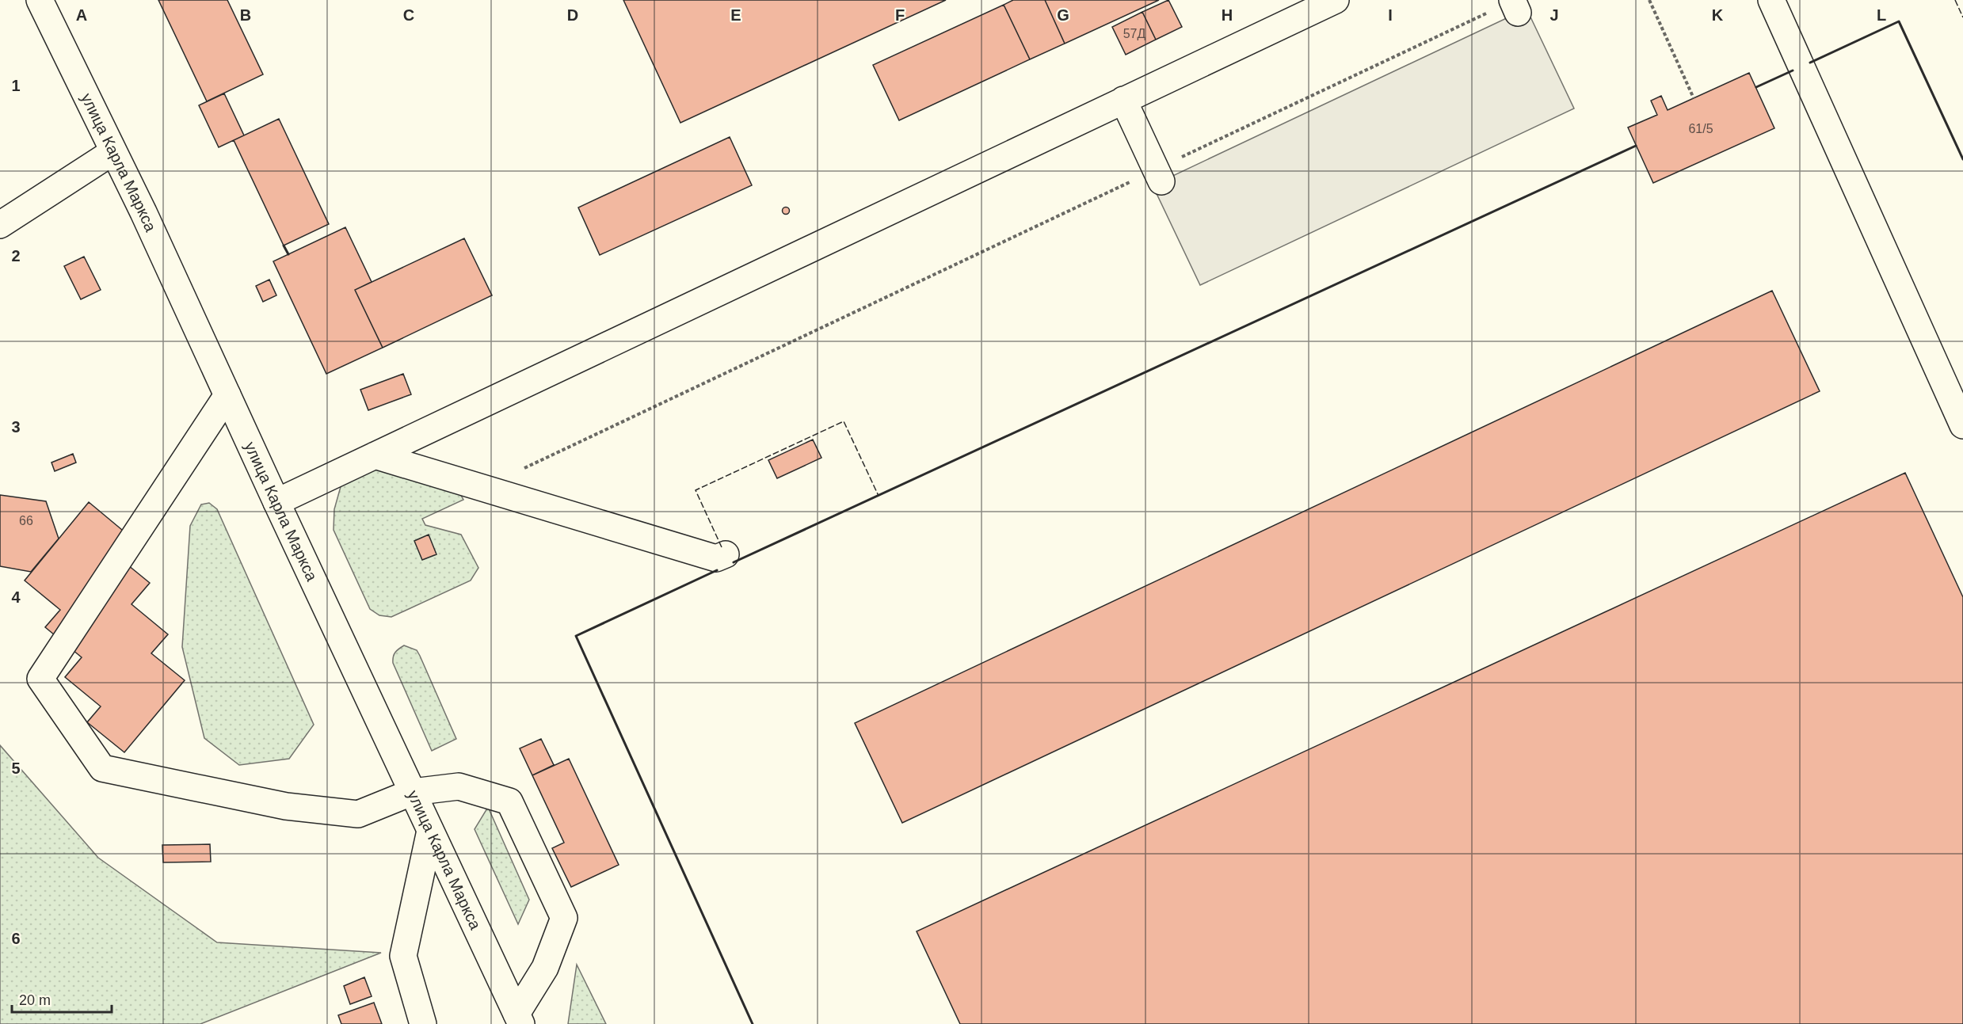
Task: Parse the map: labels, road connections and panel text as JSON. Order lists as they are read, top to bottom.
{
  "streets": {
    "street": ["улица Карла Маркса"]
  },
  "house_numbers": ["57Д", "61/5", "66"],
  "scale_bar": "20 m",
  "grid": {
    "columns": [
      "A",
      "B",
      "C",
      "D",
      "E",
      "F",
      "G",
      "H",
      "I",
      "J",
      "K",
      "L"
    ],
    "rows": [
      "1",
      "2",
      "3",
      "4",
      "5",
      "6"
    ]
  }
}
